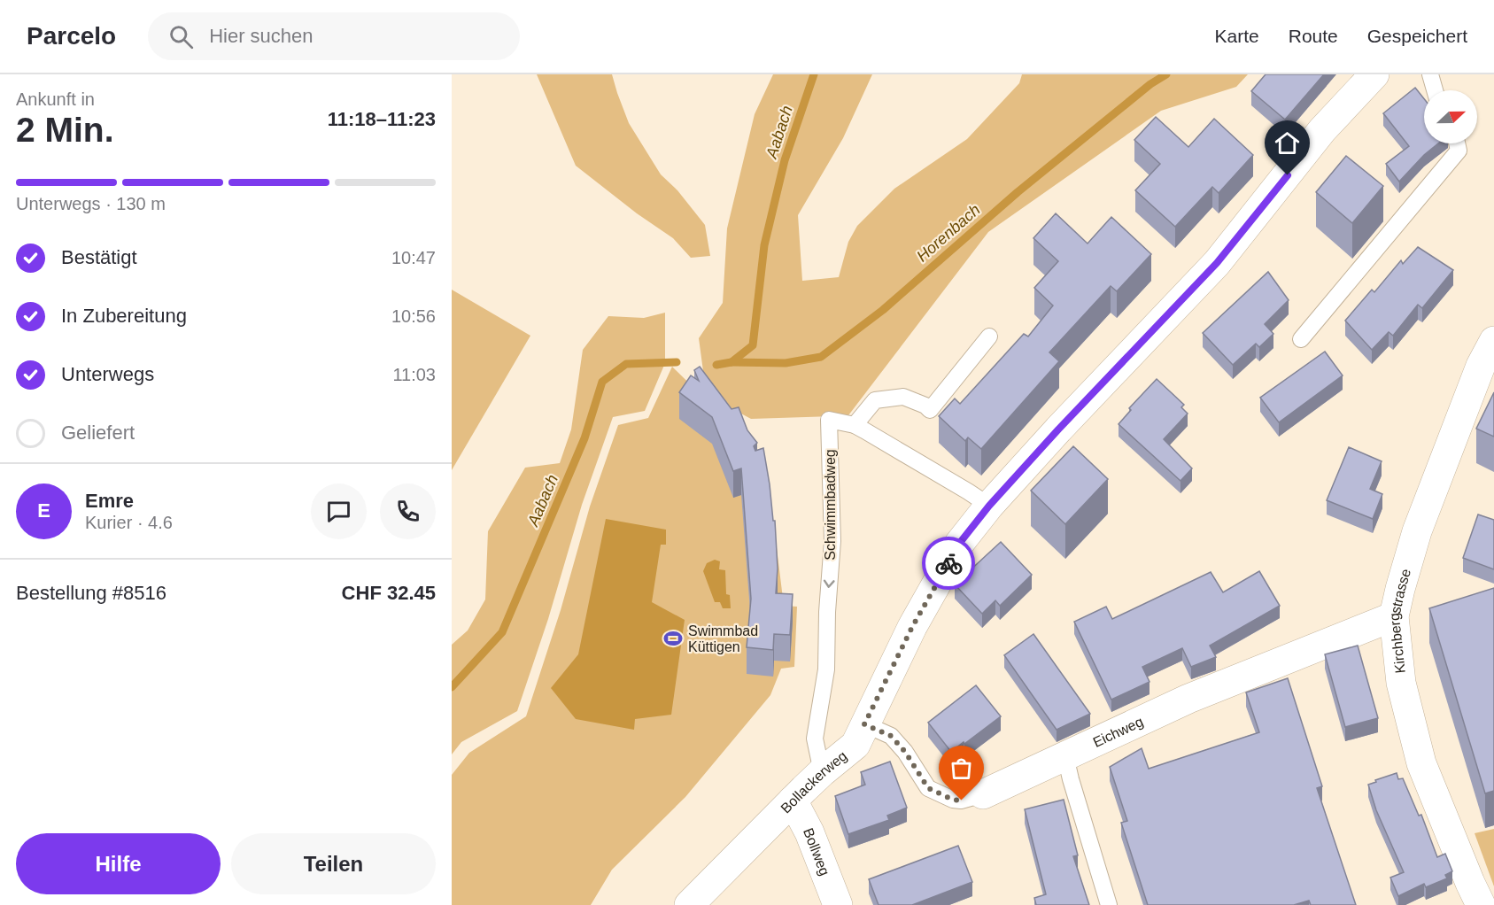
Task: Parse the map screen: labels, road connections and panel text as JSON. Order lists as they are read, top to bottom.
{
  "streets": {
    "street": [
      "Kirchbergstrasse",
      "Eichweg",
      "Bollackerweg",
      "Bollweg"
    ],
    "lane": ["Schwimmbadweg"]
  },
  "crossings": [
    ["Schwimmbadweg", "Bollackerweg"],
    ["Kirchbergstrasse", "Eichweg"],
    ["Eichweg", "Bollackerweg"],
    ["Bollackerweg", "Bollweg"]
  ],
  "one_way": ["Schwimmbadweg"],
  "water": ["Aabach", "Horenbach"],
  "places": {
    "sports": ["Swimmbad Küttigen"]
  },
  "north": "right",
  "page": {
    "header": "Parcelo",
    "search": "Hier suchen",
    "nav": ["Karte", "Route", "Gespeichert"],
    "heading": ["2 Min.", "Ankunft in", "11:18–11:23"],
    "panel": [
      "Emre",
      "Kurier · 4.6",
      "Bestellung #8516",
      "CHF 32.45"
    ],
    "bar": "Unterwegs · 130 m",
    "list": [
      ["Bestätigt", "10:47"],
      ["In Zubereitung", "10:56"],
      ["Unterwegs", "11:03"],
      "Geliefert"
    ],
    "round": "E",
    "buttons": ["Hilfe", "Teilen"]
  }
}
